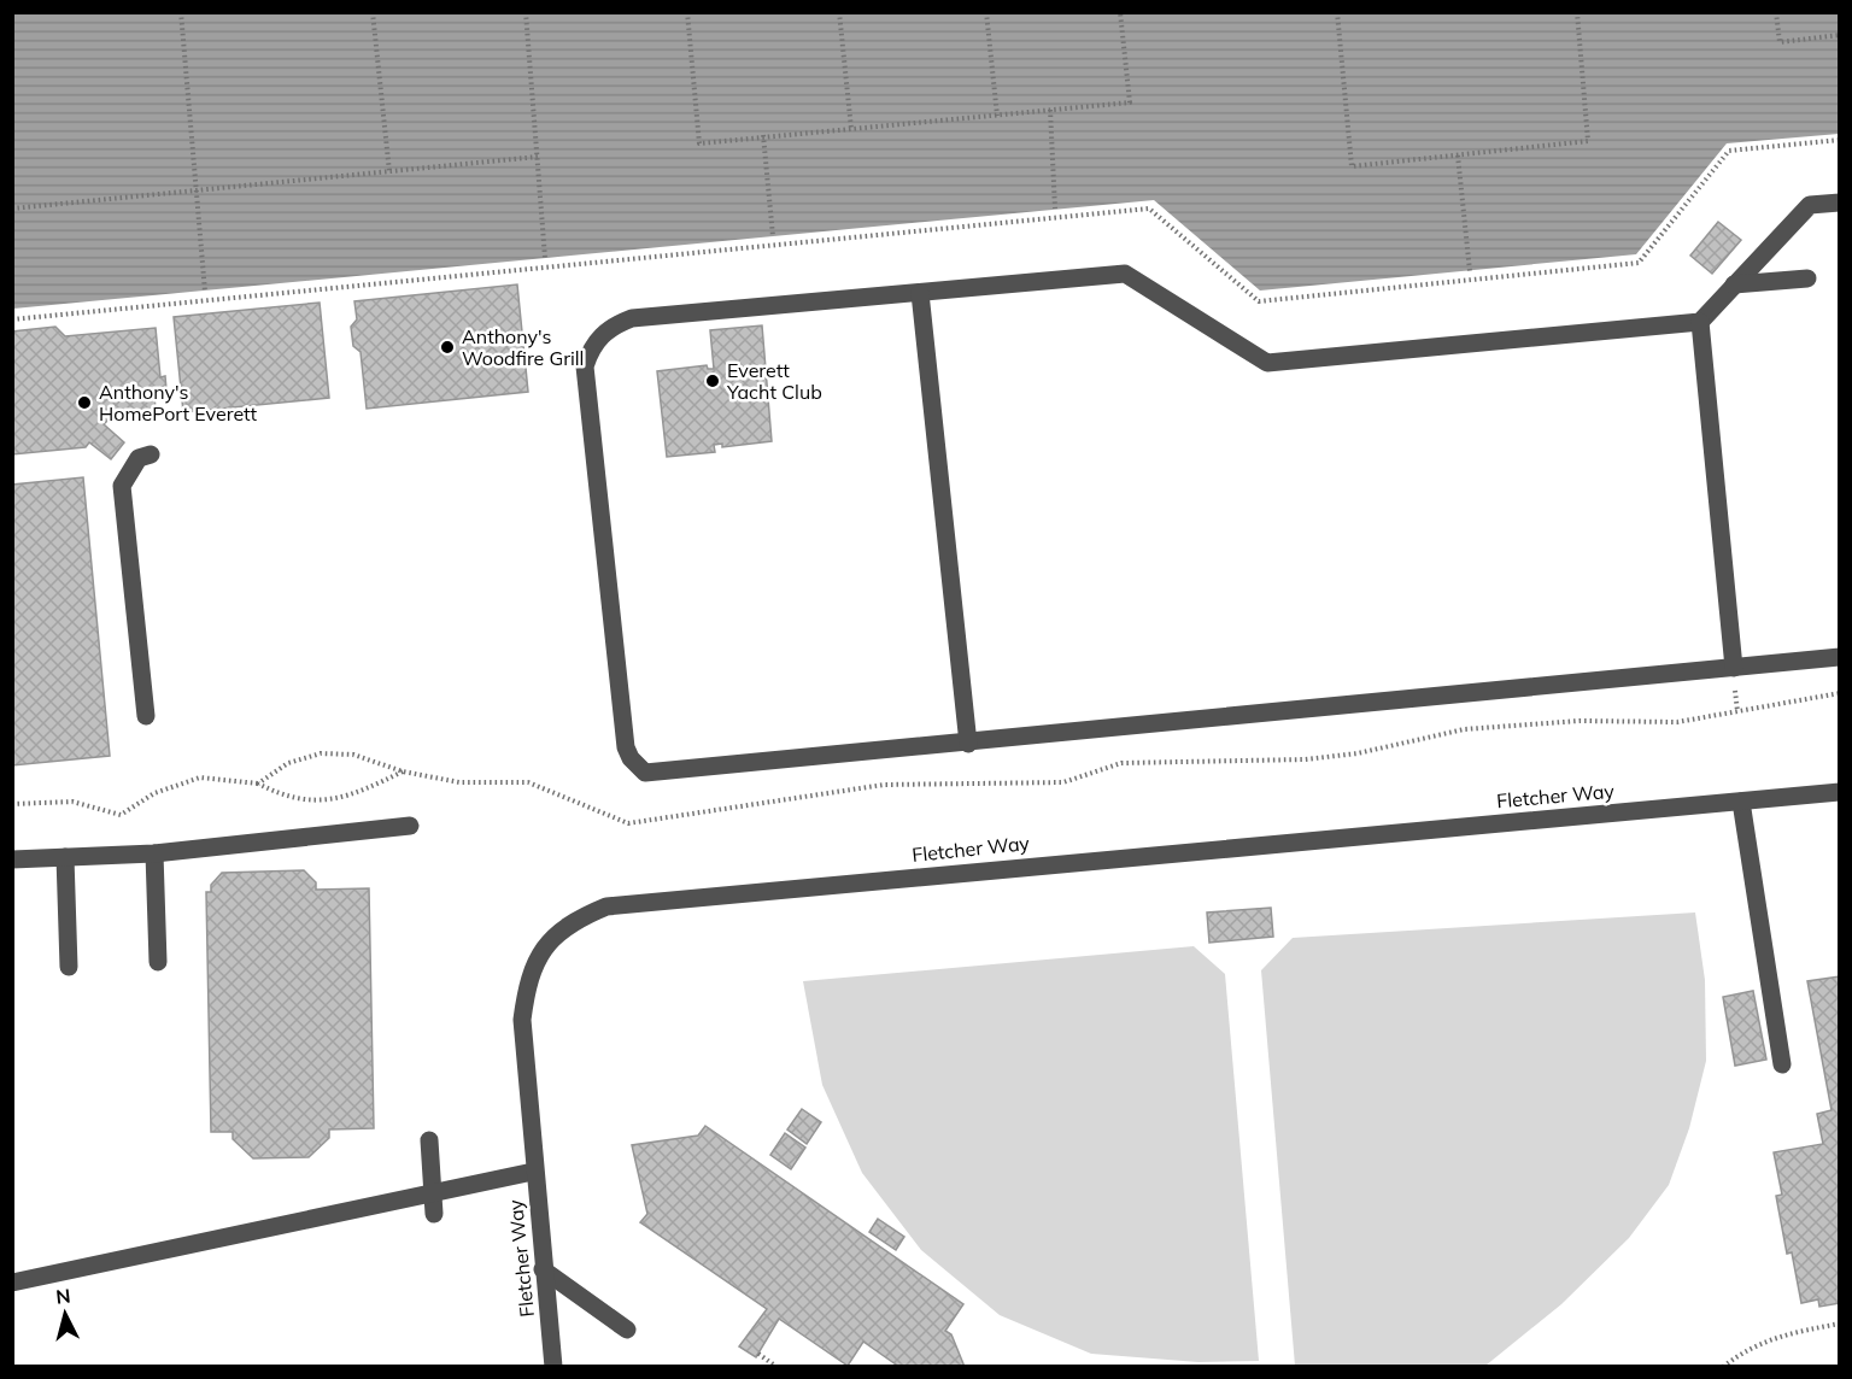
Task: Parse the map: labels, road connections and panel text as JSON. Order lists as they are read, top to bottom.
{
  "streets": {
    "street": ["Fletcher Way"]
  },
  "places": ["Anthony's Woodfire Grill", "Everett Yacht Club", "Anthony's HomePort Everett"],
  "north": "top"
}
